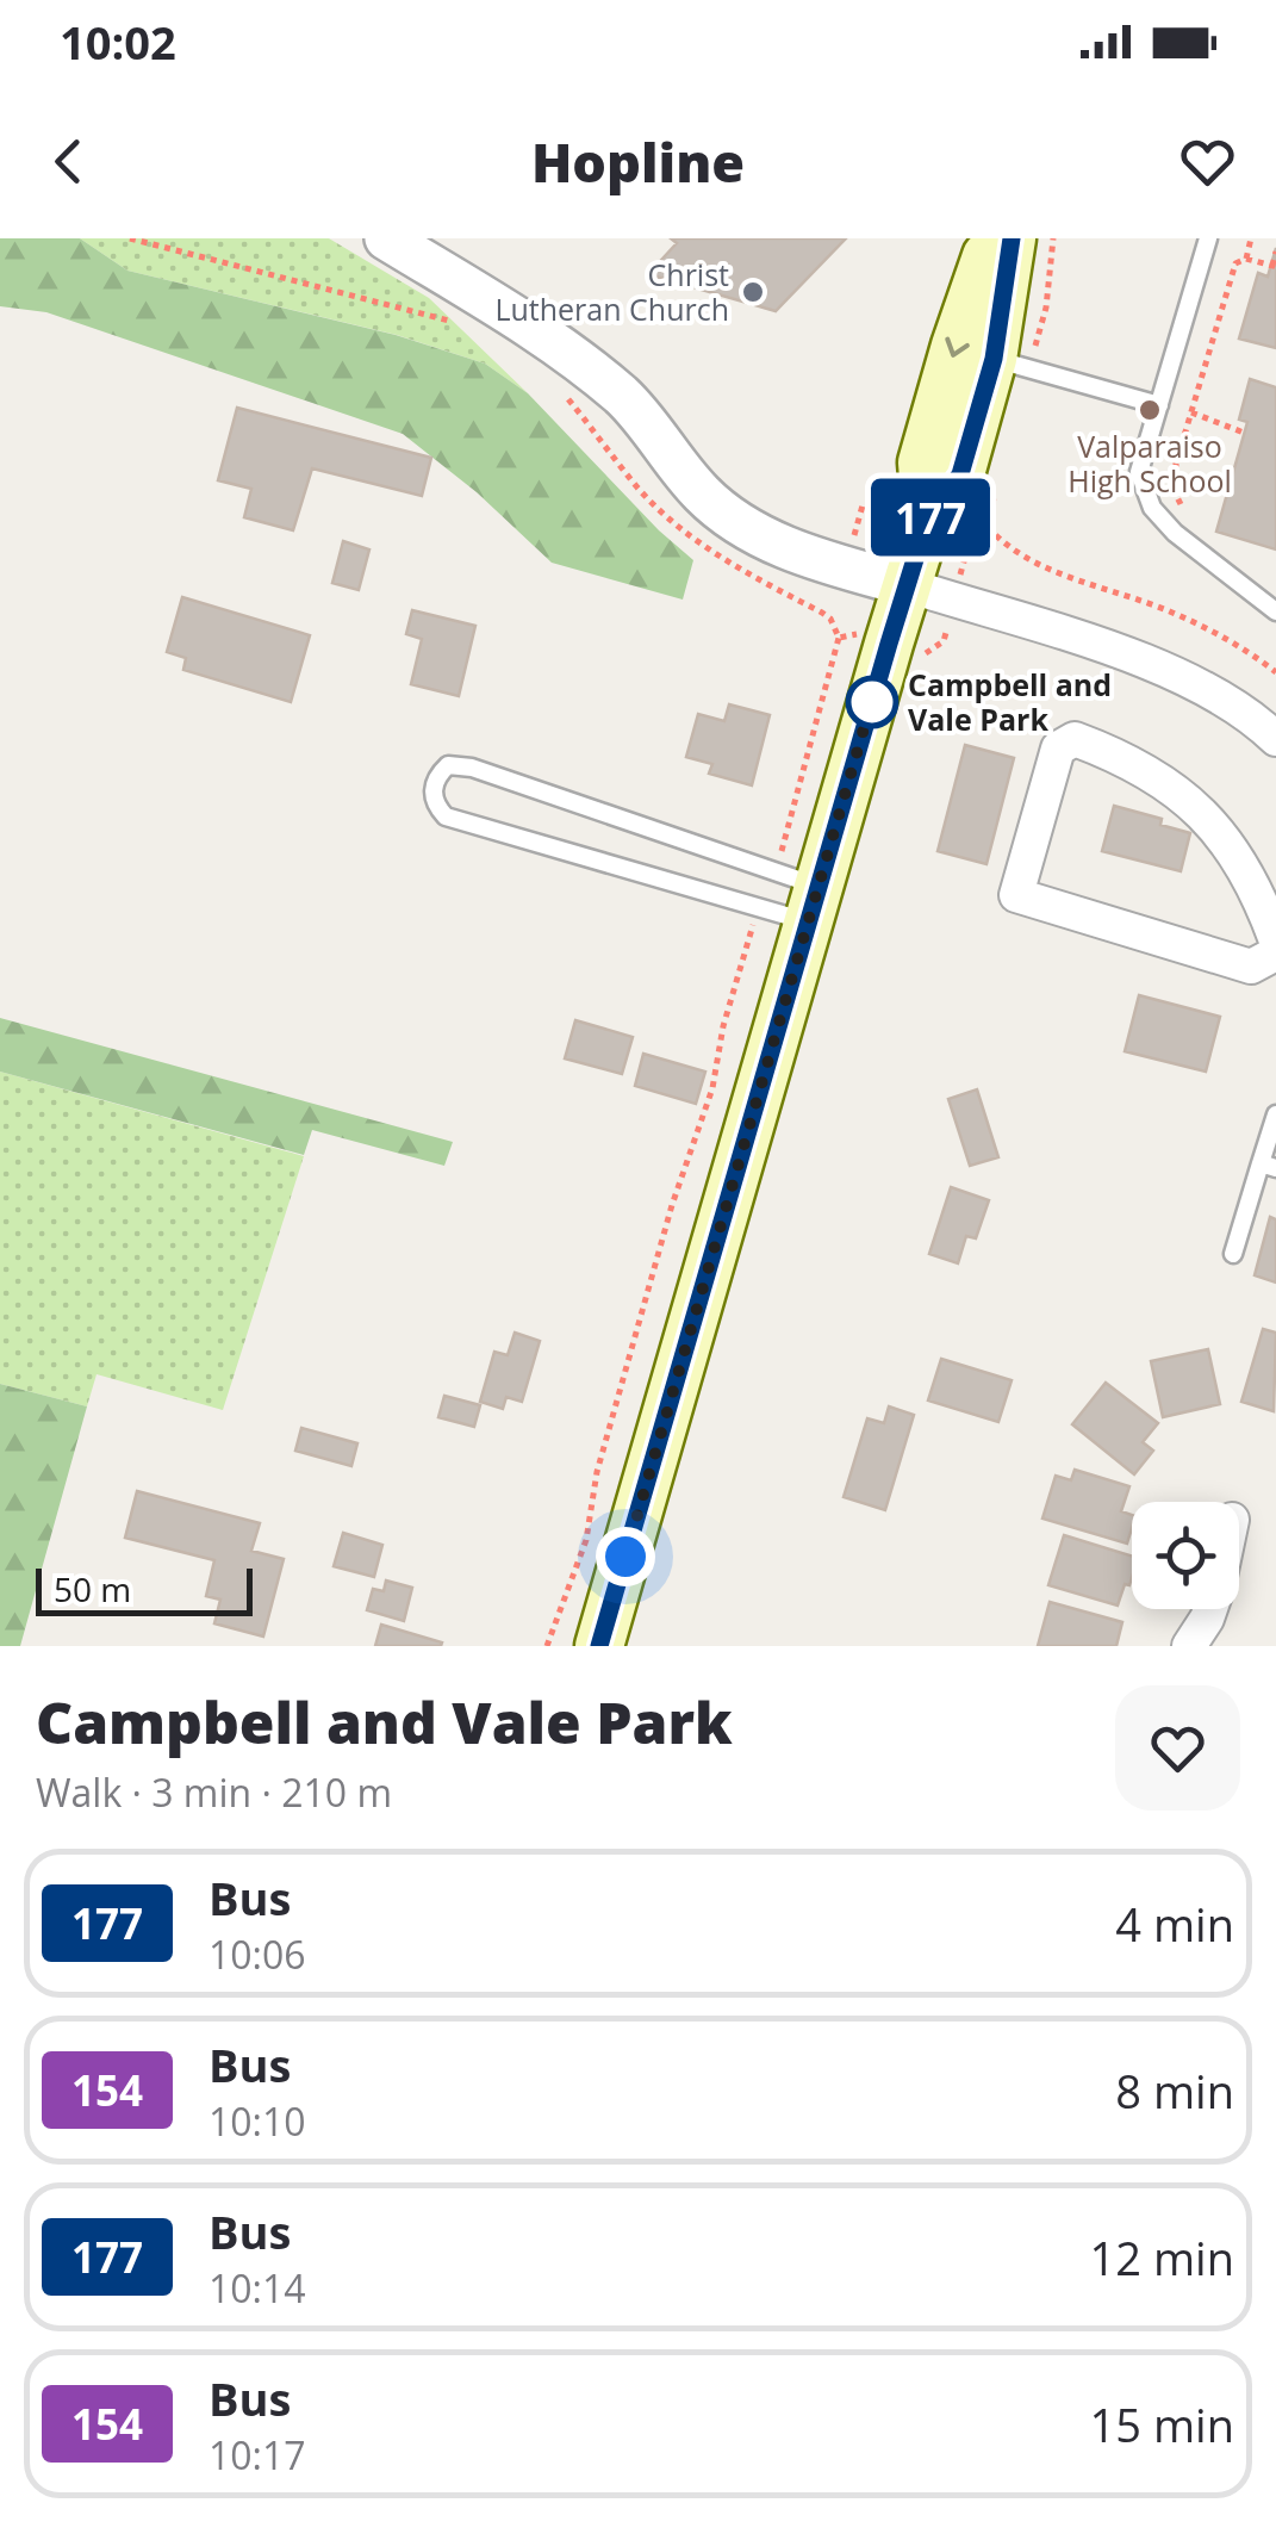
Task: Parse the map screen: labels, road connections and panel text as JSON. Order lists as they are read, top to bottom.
{
  "places": ["Christ Lutheran Church", "Valparaiso High School", "Campbell and Vale Park"],
  "lines": ["bus line 177"],
  "scale_bar": "50 m",
  "page": {
    "status": "10:02",
    "header": "Hopline",
    "on_map": "177",
    "scale": "50 m",
    "heading": ["Campbell and Vale Park", "Walk · 3 min · 210 m"],
    "list": [
      {
        "mark": "177",
        "name": "Bus",
        "note": "10:06",
        "value": "4 min"
      },
      {
        "mark": "154",
        "name": "Bus",
        "note": "10:10",
        "value": "8 min"
      },
      {
        "mark": "177",
        "name": "Bus",
        "note": "10:14",
        "value": "12 min"
      },
      {
        "mark": "154",
        "name": "Bus",
        "note": "10:17",
        "value": "15 min"
      }
    ]
  }
}
